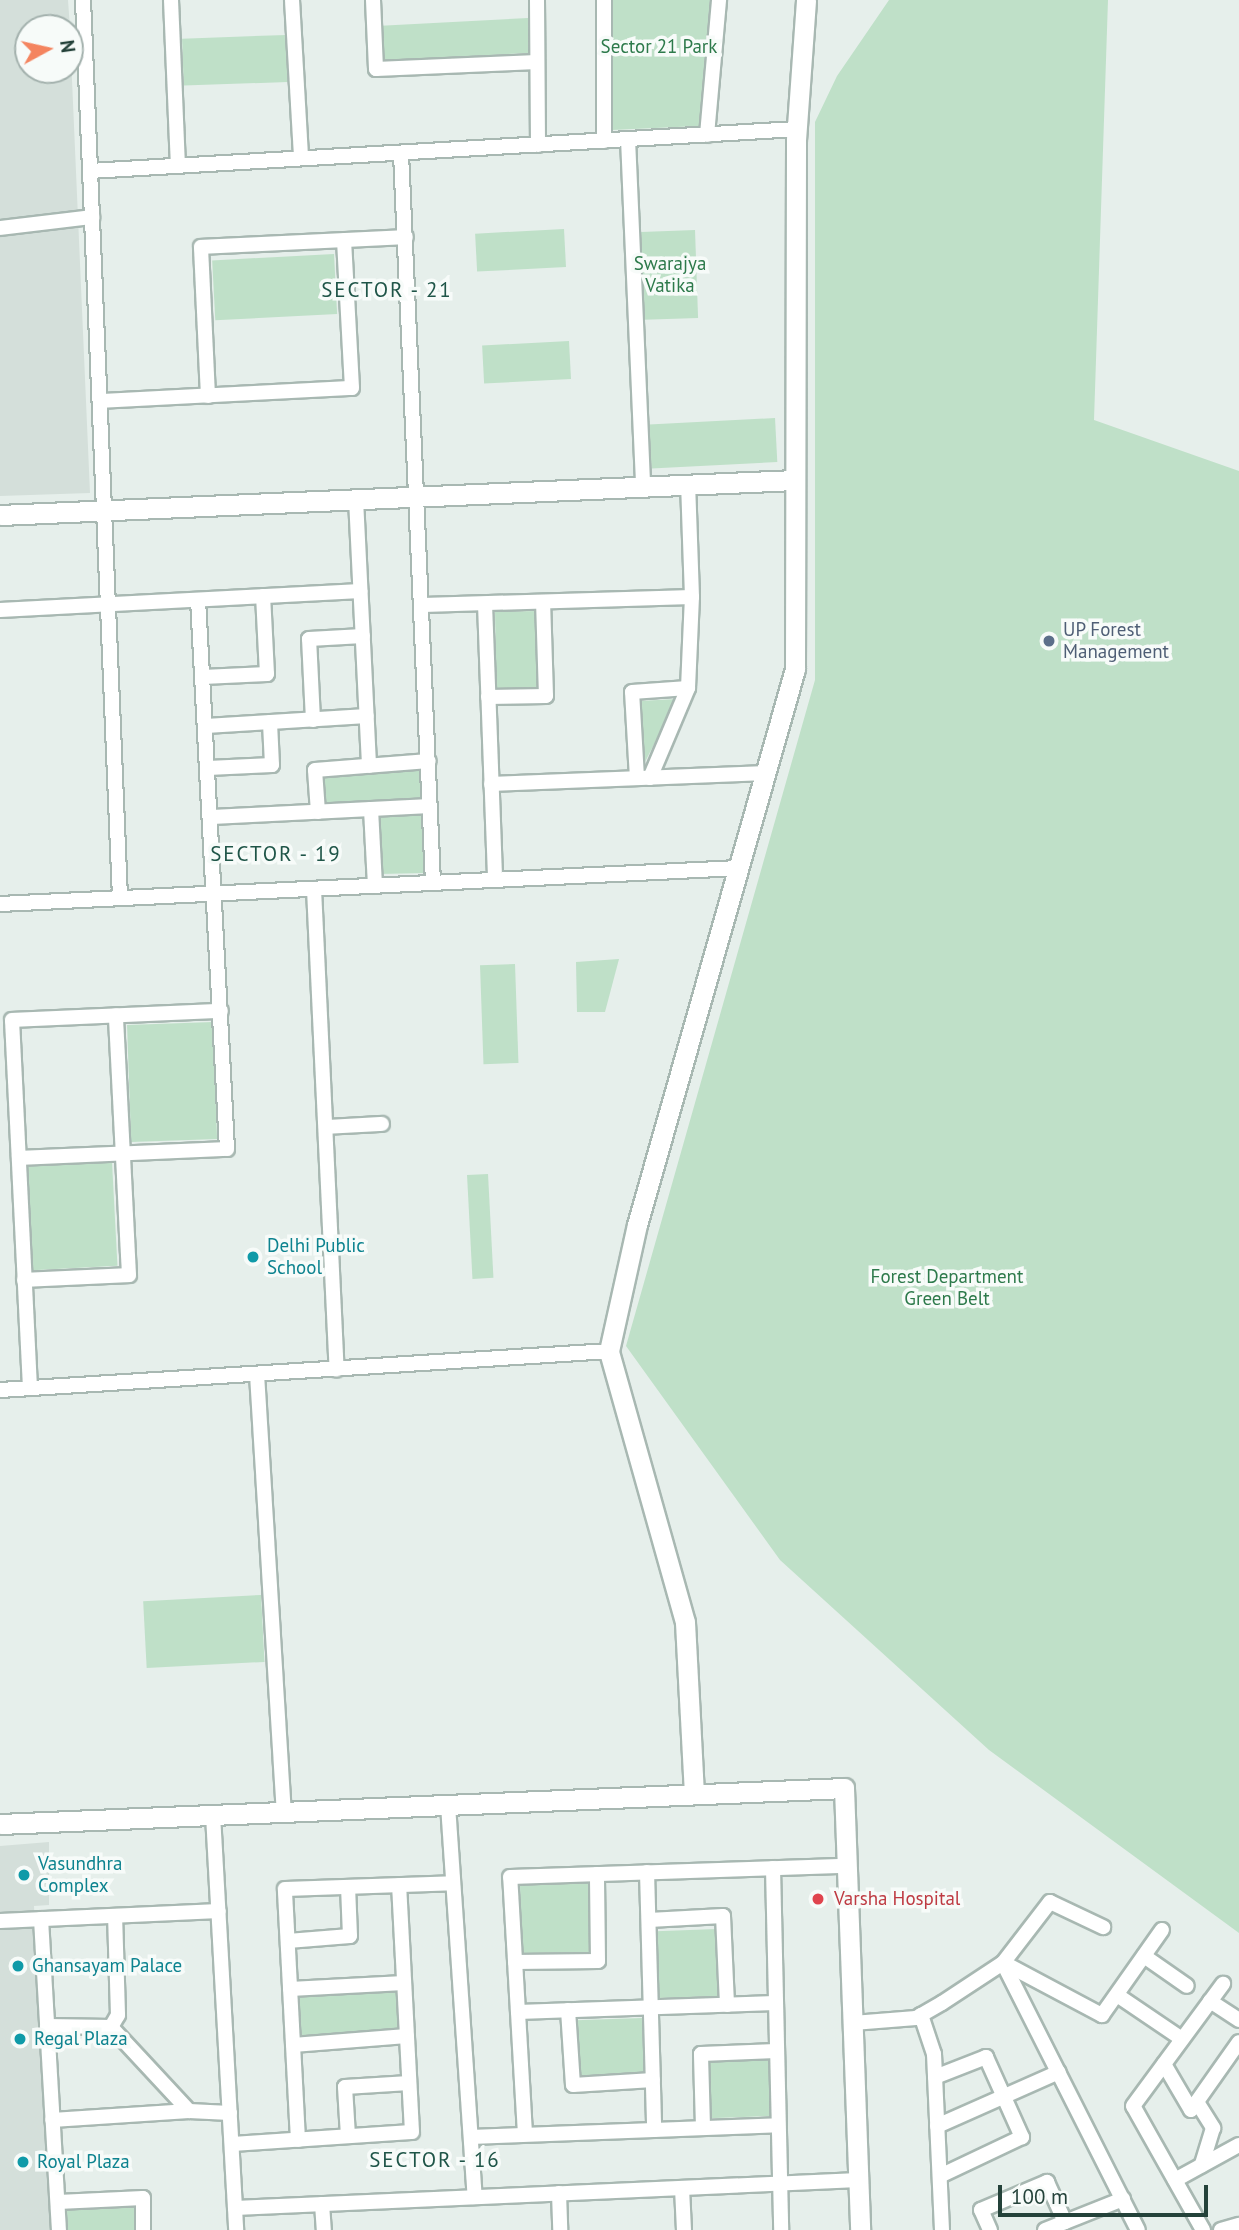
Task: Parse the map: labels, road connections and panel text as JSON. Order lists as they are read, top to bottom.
{
  "districts": ["SECTOR - 21", "SECTOR - 19", "SECTOR - 16"],
  "parks": ["Sector 21 Park", "Swarajya Vatika", "Forest Department Green Belt"],
  "places": [
    "UP Forest Management",
    "Delhi Public School",
    "Vasundhra Complex",
    "Varsha Hospital",
    "Ghansayam Palace",
    "Regal Plaza",
    "Royal Plaza"
  ],
  "scale_bar": "100 m",
  "north": "right"
}
